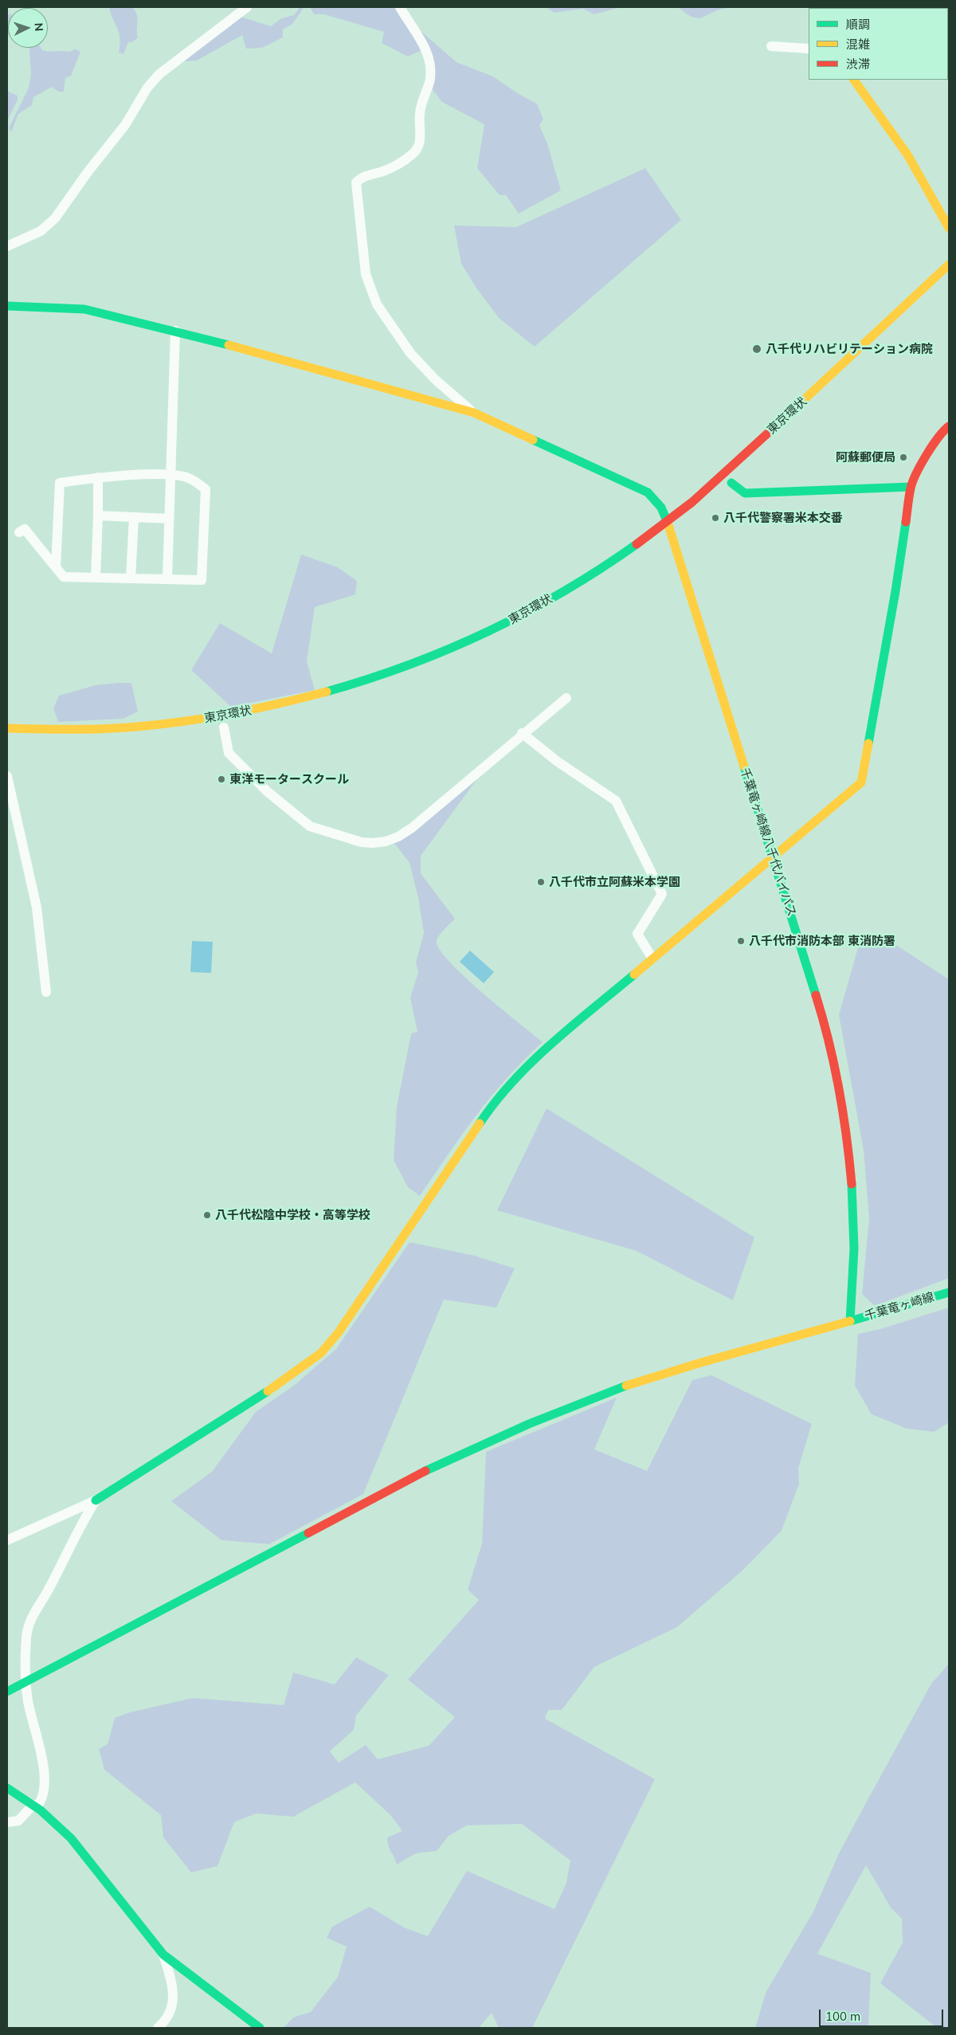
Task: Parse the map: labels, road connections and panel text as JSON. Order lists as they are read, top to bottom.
{
  "streets": {
    "main road": ["東京環状", "千葉竜ヶ崎線八千代バイパス", "千葉竜ヶ崎線"]
  },
  "crossings": [
    ["東京環状", "千葉竜ヶ崎線八千代バイパス"],
    ["千葉竜ヶ崎線八千代バイパス", "千葉竜ヶ崎線"]
  ],
  "places": [
    "八千代リハビリテーション病院",
    "阿蘇郵便局",
    "八千代警察署米本交番",
    "東洋モータースクール",
    "八千代市立阿蘇米本学園",
    "八千代市消防本部 東消防署",
    "八千代松陰中学校・高等学校"
  ],
  "legend": ["順調", "混雑", "渋滞"],
  "scale_bar": "100 m",
  "north": "right"
}
